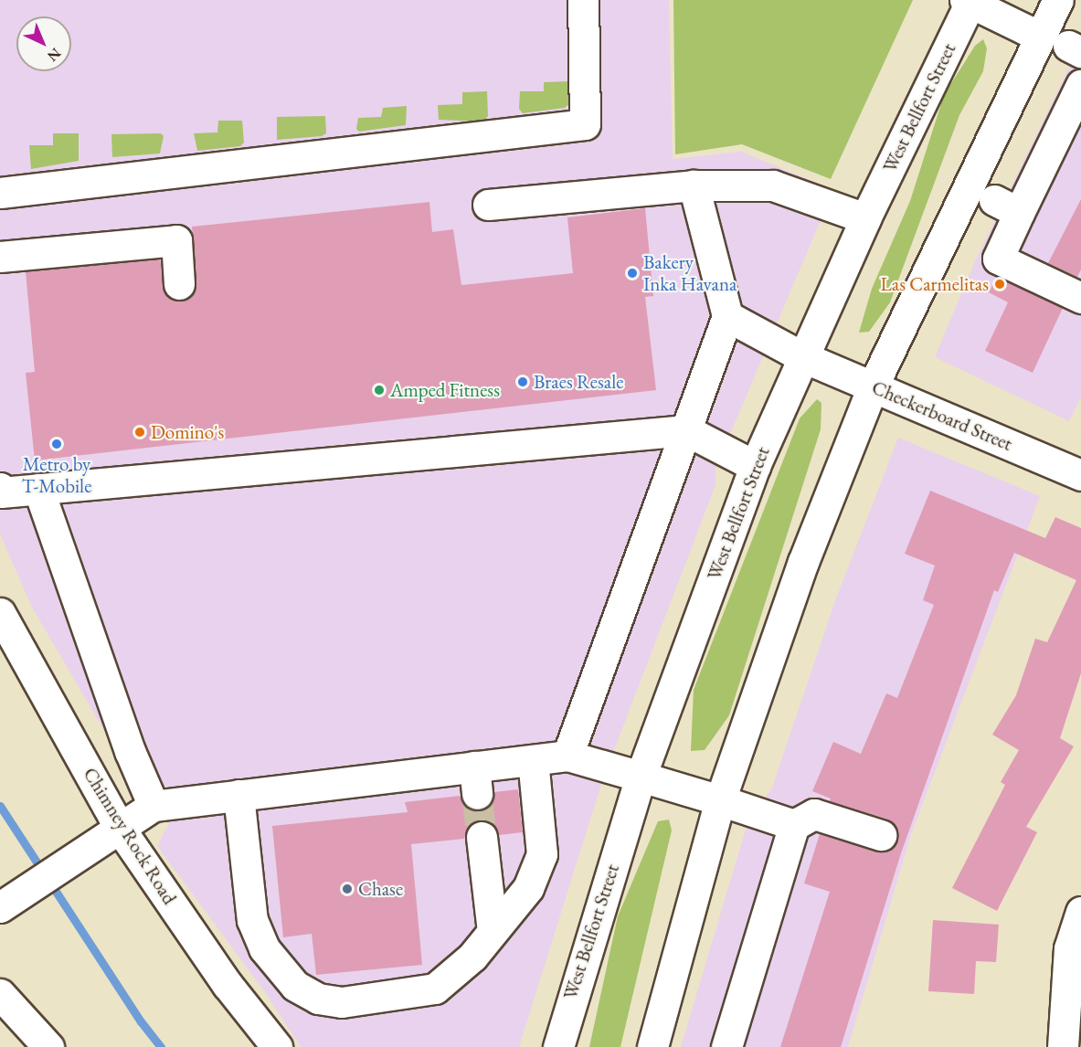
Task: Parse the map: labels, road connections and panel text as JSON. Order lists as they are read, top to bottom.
{
  "streets": {
    "main road": ["West Bellfort Street", "Checkerboard Street", "Chimney Rock Road"]
  },
  "crossings": [
    ["West Bellfort Street", "Checkerboard Street"]
  ],
  "places": [
    "Bakery Inka Havana",
    "Las Carmelitas",
    "Braes Resale",
    "Amped Fitness",
    "Domino's",
    "Metro by T-Mobile",
    "Chase"
  ],
  "north": "bottom right"
}
